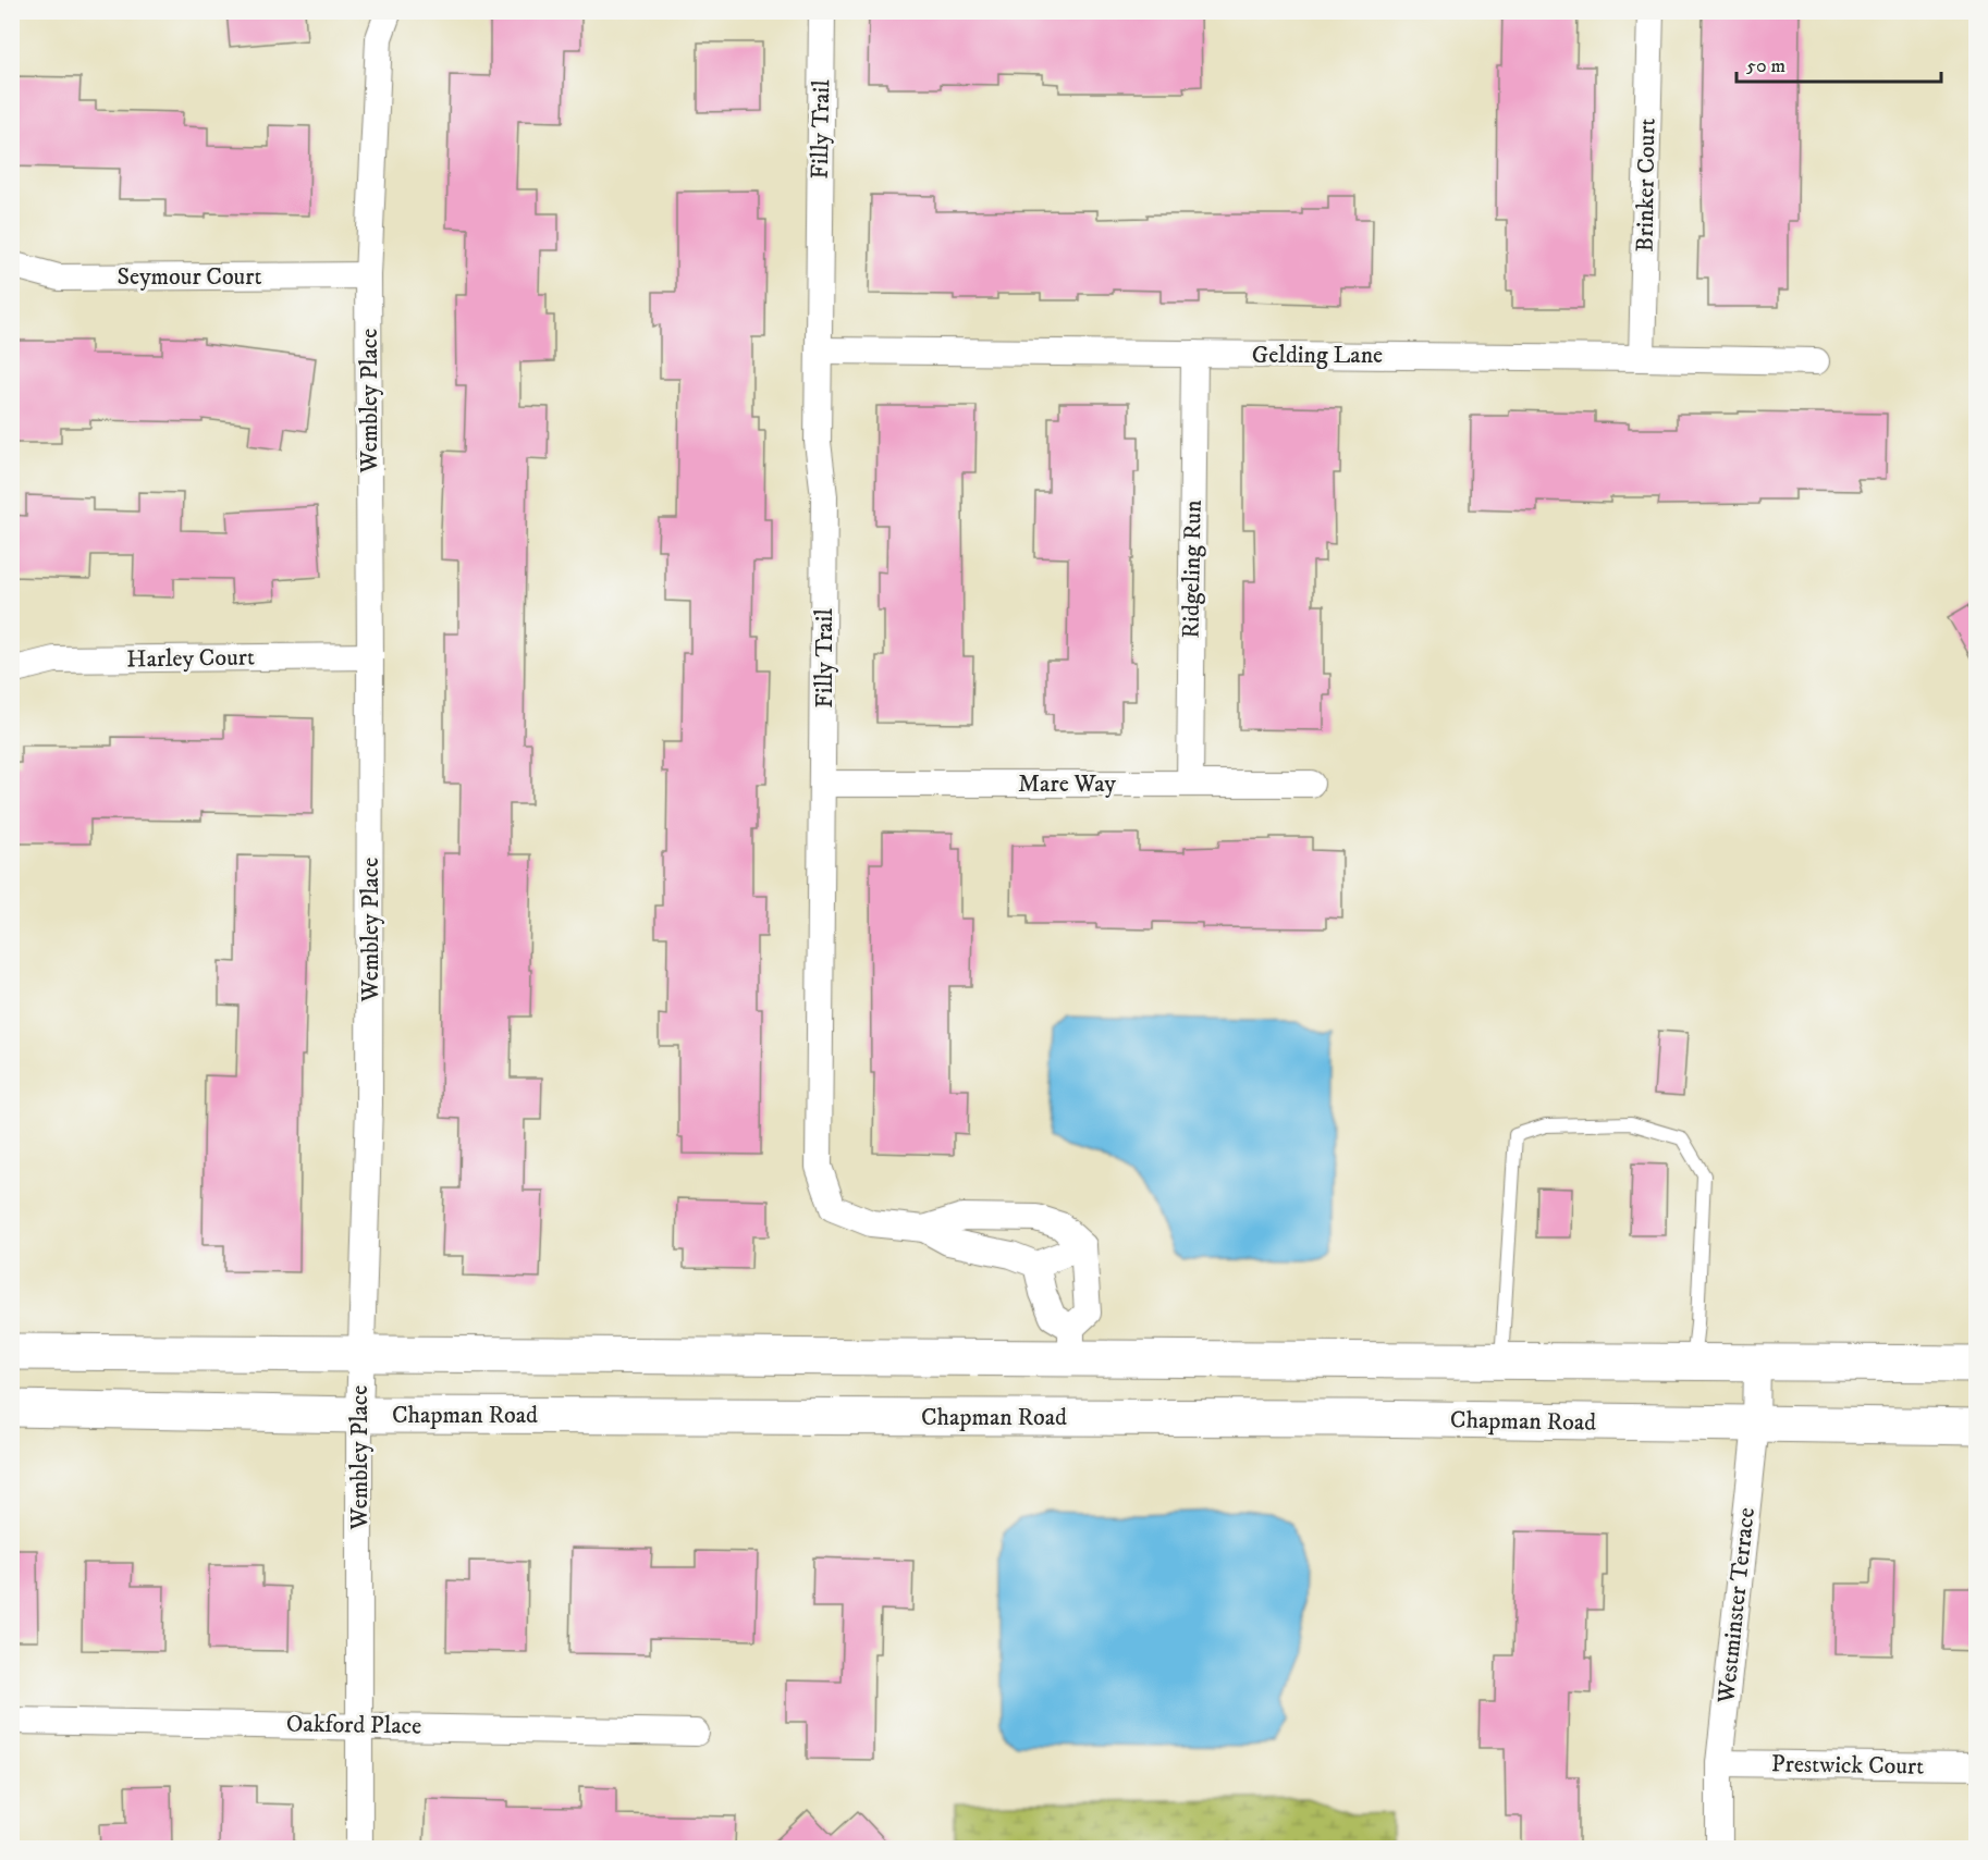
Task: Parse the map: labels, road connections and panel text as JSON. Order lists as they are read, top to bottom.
{
  "streets": {
    "street": [
      "Filly Trail",
      "Brinker Court",
      "Seymour Court",
      "Gelding Lane",
      "Wembley Place",
      "Ridgeling Run",
      "Harley Court",
      "Mare Way",
      "Chapman Road",
      "Westminster Terrace",
      "Oakford Place",
      "Prestwick Court"
    ]
  },
  "crossings": [
    ["Filly Trail", "Gelding Lane"],
    ["Filly Trail", "Mare Way"],
    ["Brinker Court", "Gelding Lane"],
    ["Seymour Court", "Wembley Place"],
    ["Gelding Lane", "Ridgeling Run"],
    ["Wembley Place", "Harley Court"],
    ["Wembley Place", "Chapman Road"],
    ["Wembley Place", "Oakford Place"],
    ["Ridgeling Run", "Mare Way"],
    ["Chapman Road", "Westminster Terrace"],
    ["Westminster Terrace", "Prestwick Court"]
  ],
  "scale_bar": "50 m"
}
